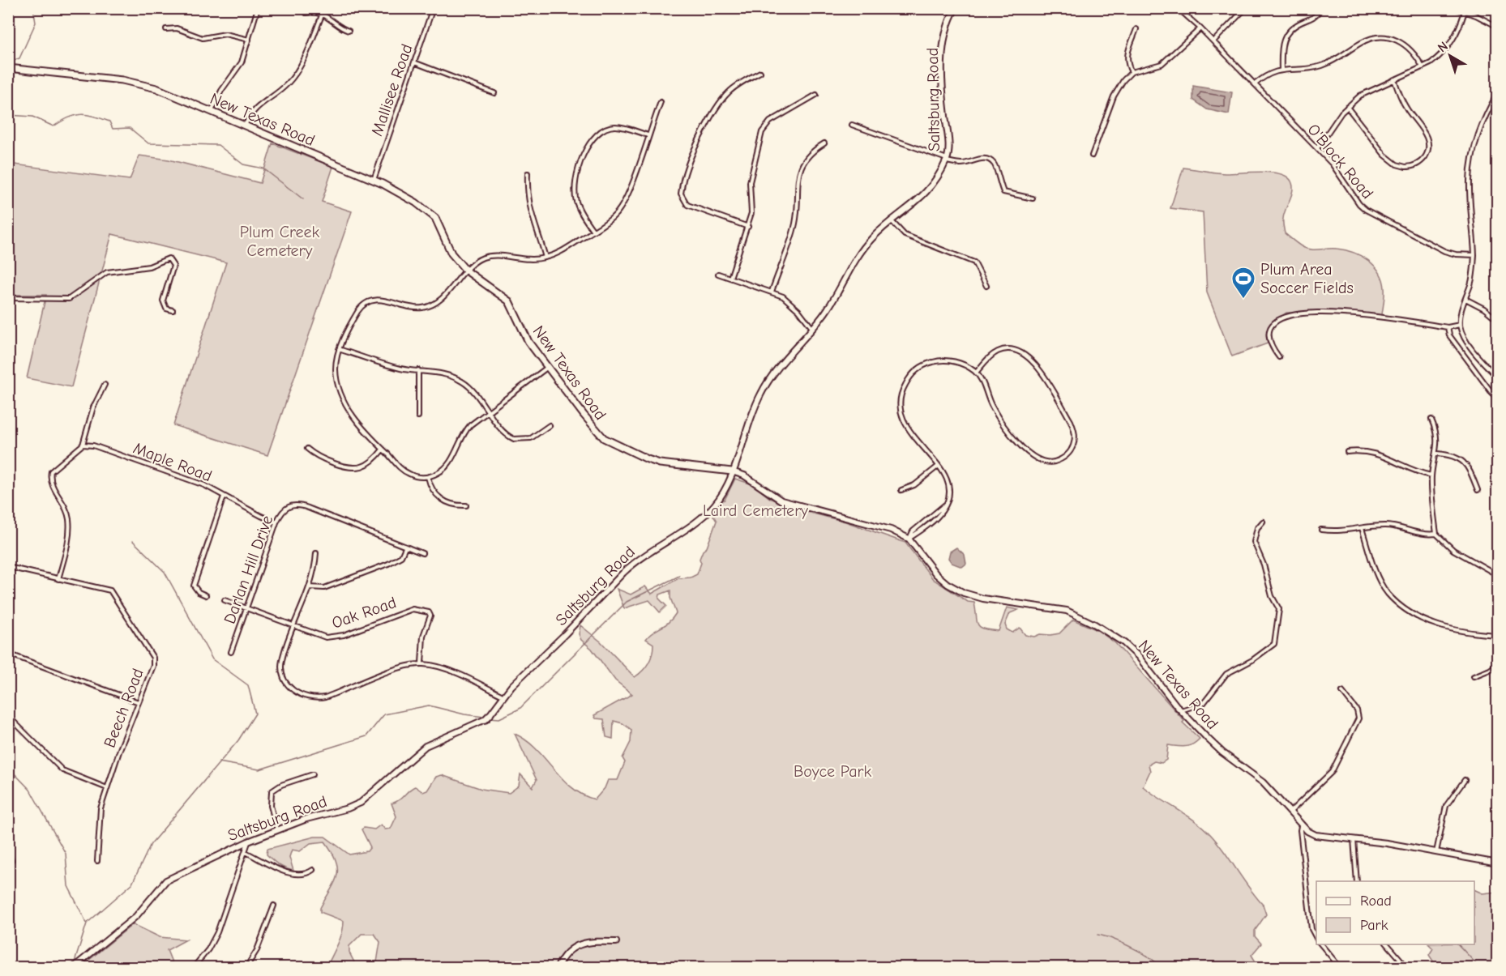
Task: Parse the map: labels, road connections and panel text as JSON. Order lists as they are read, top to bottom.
{
  "streets": {
    "main road": ["Saltsburg Road", "New Texas Road"],
    "street": [
      "Mallisee Road",
      "O'Block Road",
      "Maple Road",
      "Darlan Hill Drive",
      "Oak Road",
      "Beech Road"
    ]
  },
  "crossings": [
    ["Mallisee Road", "New Texas Road"],
    ["Saltsburg Road", "New Texas Road"],
    ["Maple Road", "Darlan Hill Drive"],
    ["Darlan Hill Drive", "Oak Road"]
  ],
  "parks": ["Plum Creek Cemetery", "Laird Cemetery", "Boyce Park"],
  "places": {
    "sports": ["Plum Area Soccer Fields"]
  },
  "legend": ["Road", "Park"],
  "north": "top left"
}
